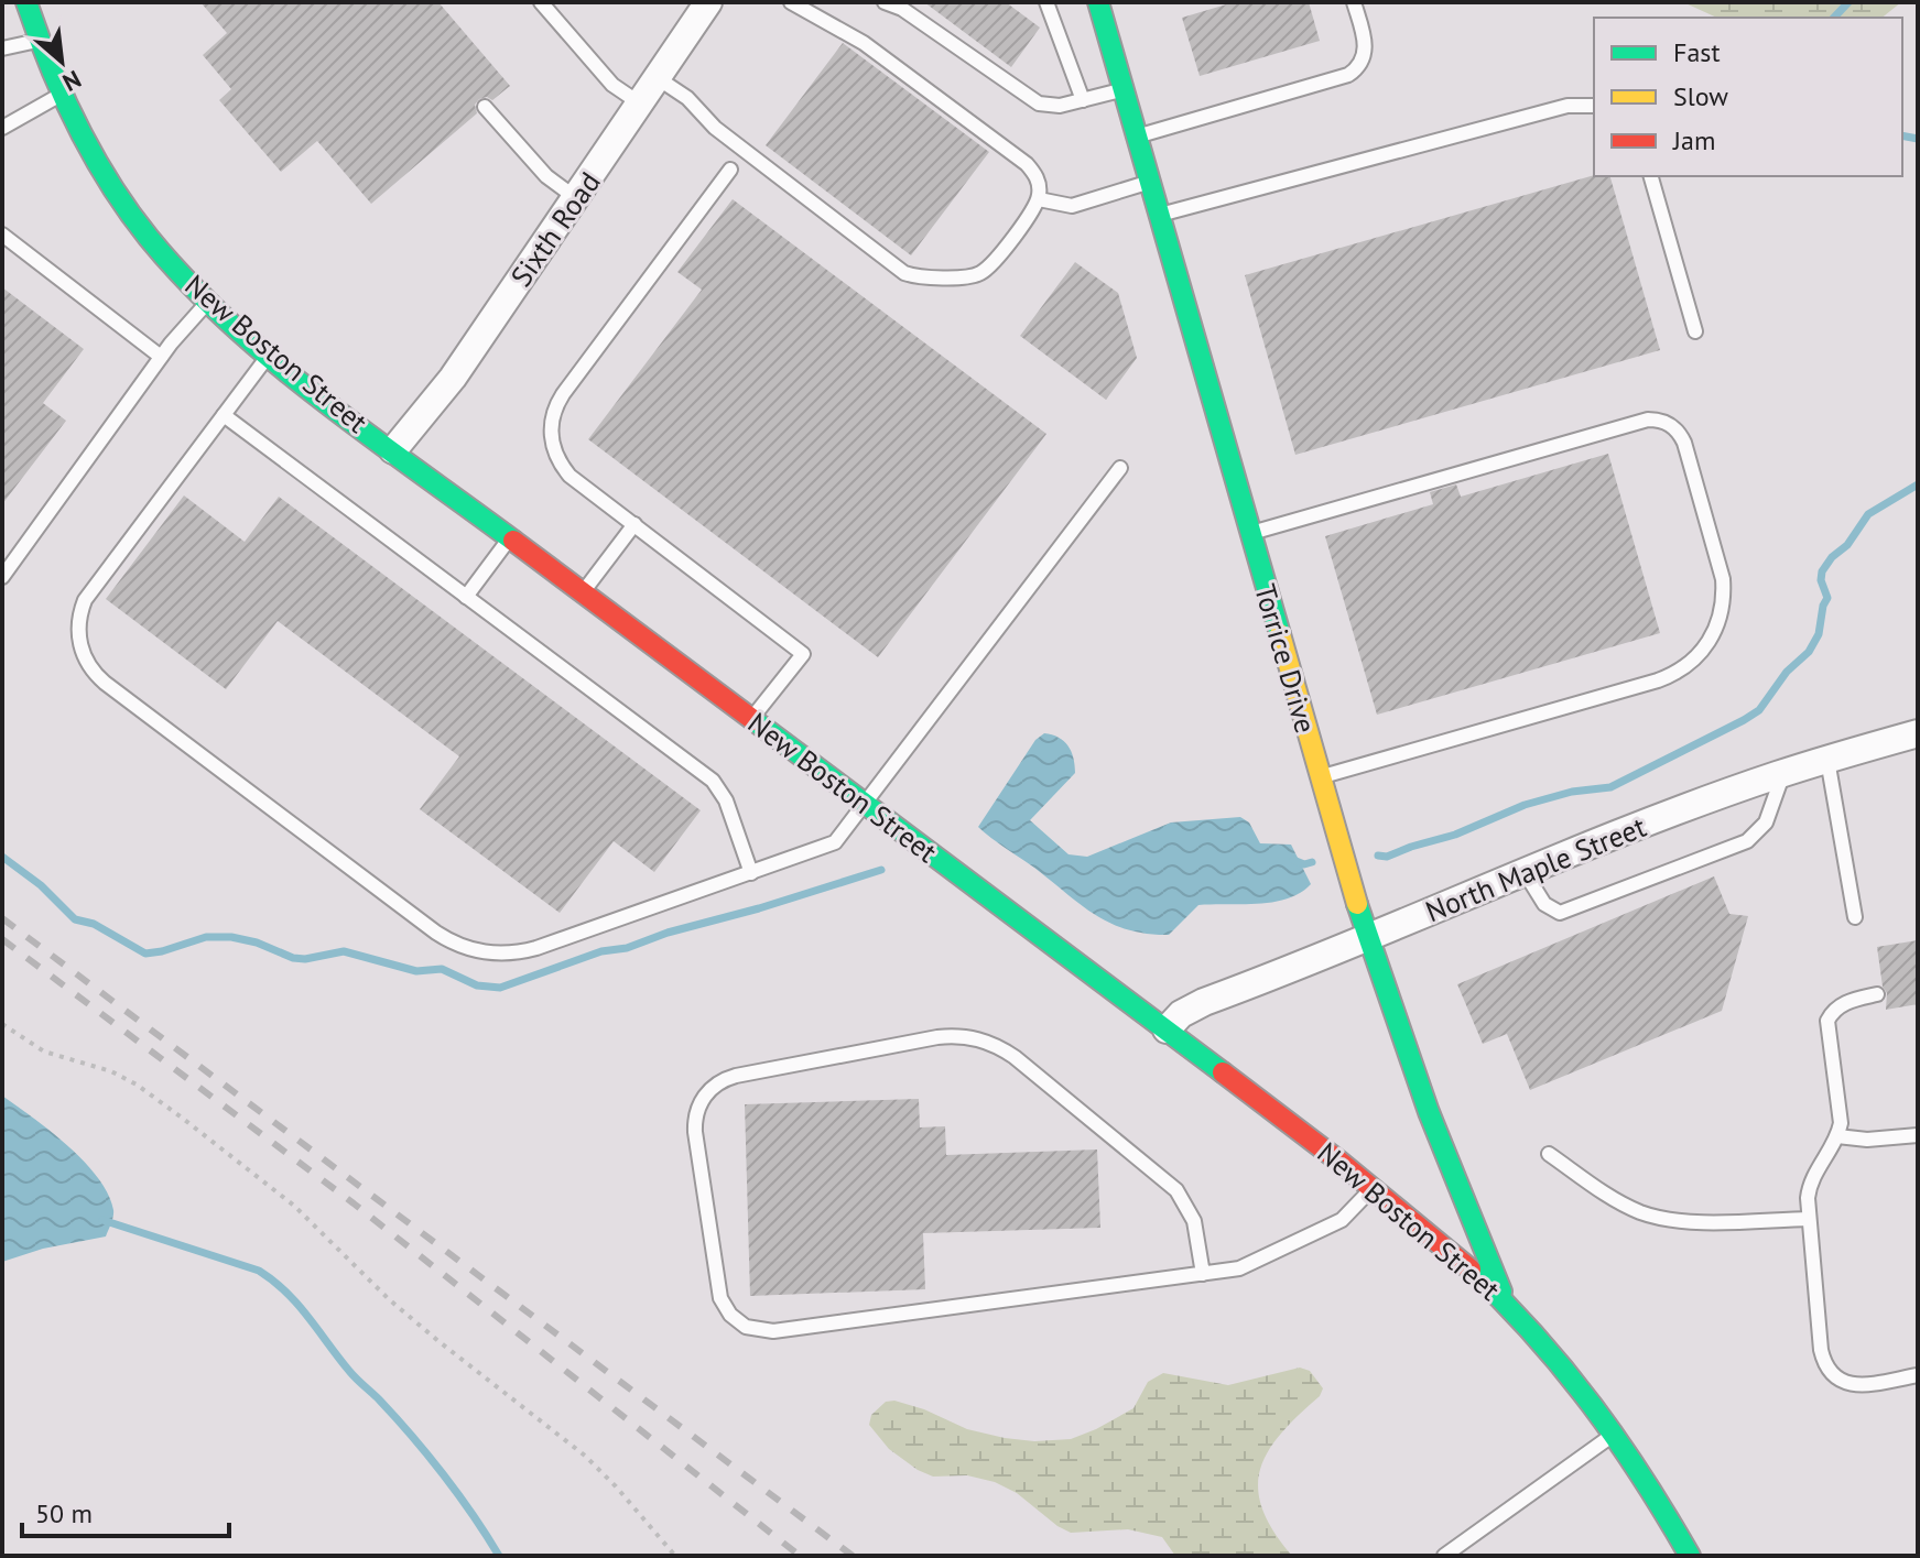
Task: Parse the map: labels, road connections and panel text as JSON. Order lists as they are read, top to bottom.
{
  "streets": {
    "main road": ["New Boston Street", "Torrice Drive"],
    "street": ["Sixth Road", "North Maple Street"]
  },
  "crossings": [
    ["Sixth Road", "New Boston Street"],
    ["New Boston Street", "Torrice Drive"],
    ["New Boston Street", "North Maple Street"],
    ["Torrice Drive", "North Maple Street"]
  ],
  "legend": ["Fast", "Slow", "Jam"],
  "scale_bar": "50 m",
  "north": "bottom right"
}
